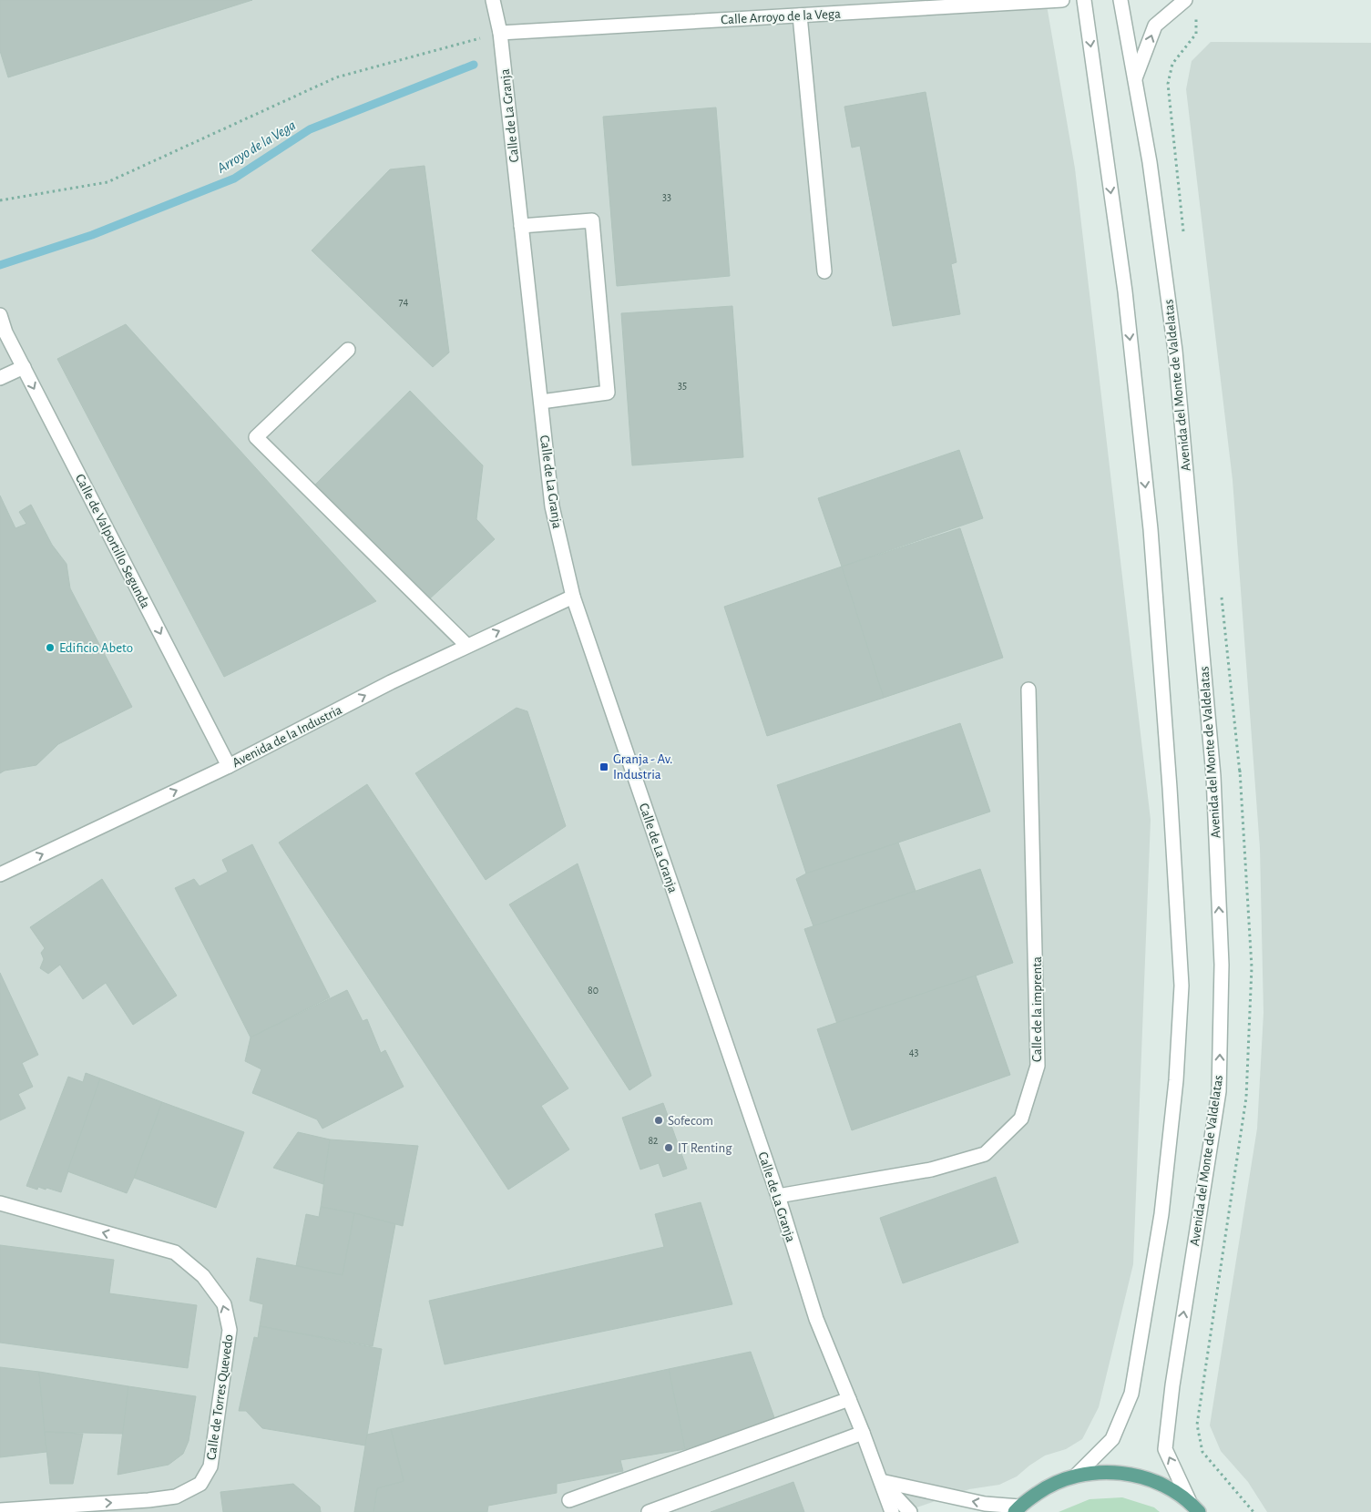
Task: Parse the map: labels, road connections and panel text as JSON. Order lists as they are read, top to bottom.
{
  "streets": {
    "street": [
      "Calle Arroyo de la Vega",
      "Calle de La Granja",
      "Avenida del Monte de Valdelatas",
      "Calle de Valportillo Segunda",
      "Avenida de la Industria",
      "Calle de la imprenta",
      "Calle de Torres Quevedo"
    ]
  },
  "crossings": [
    ["Calle Arroyo de la Vega", "Calle de La Granja"],
    ["Calle de La Granja", "Avenida de la Industria"],
    ["Calle de La Granja", "Calle de la imprenta"],
    ["Calle de Valportillo Segunda", "Avenida de la Industria"]
  ],
  "one_way": ["Calle de Valportillo Segunda", "Avenida de la Industria"],
  "water": ["Arroyo de la Vega"],
  "places": {
    "other": ["Edificio Abeto", "Sofecom", "IT Renting"],
    "transit": ["Granja - Av. Industria"]
  },
  "house_numbers": [
    "33",
    "74",
    "35",
    "80",
    "43",
    "82"
  ]
}
